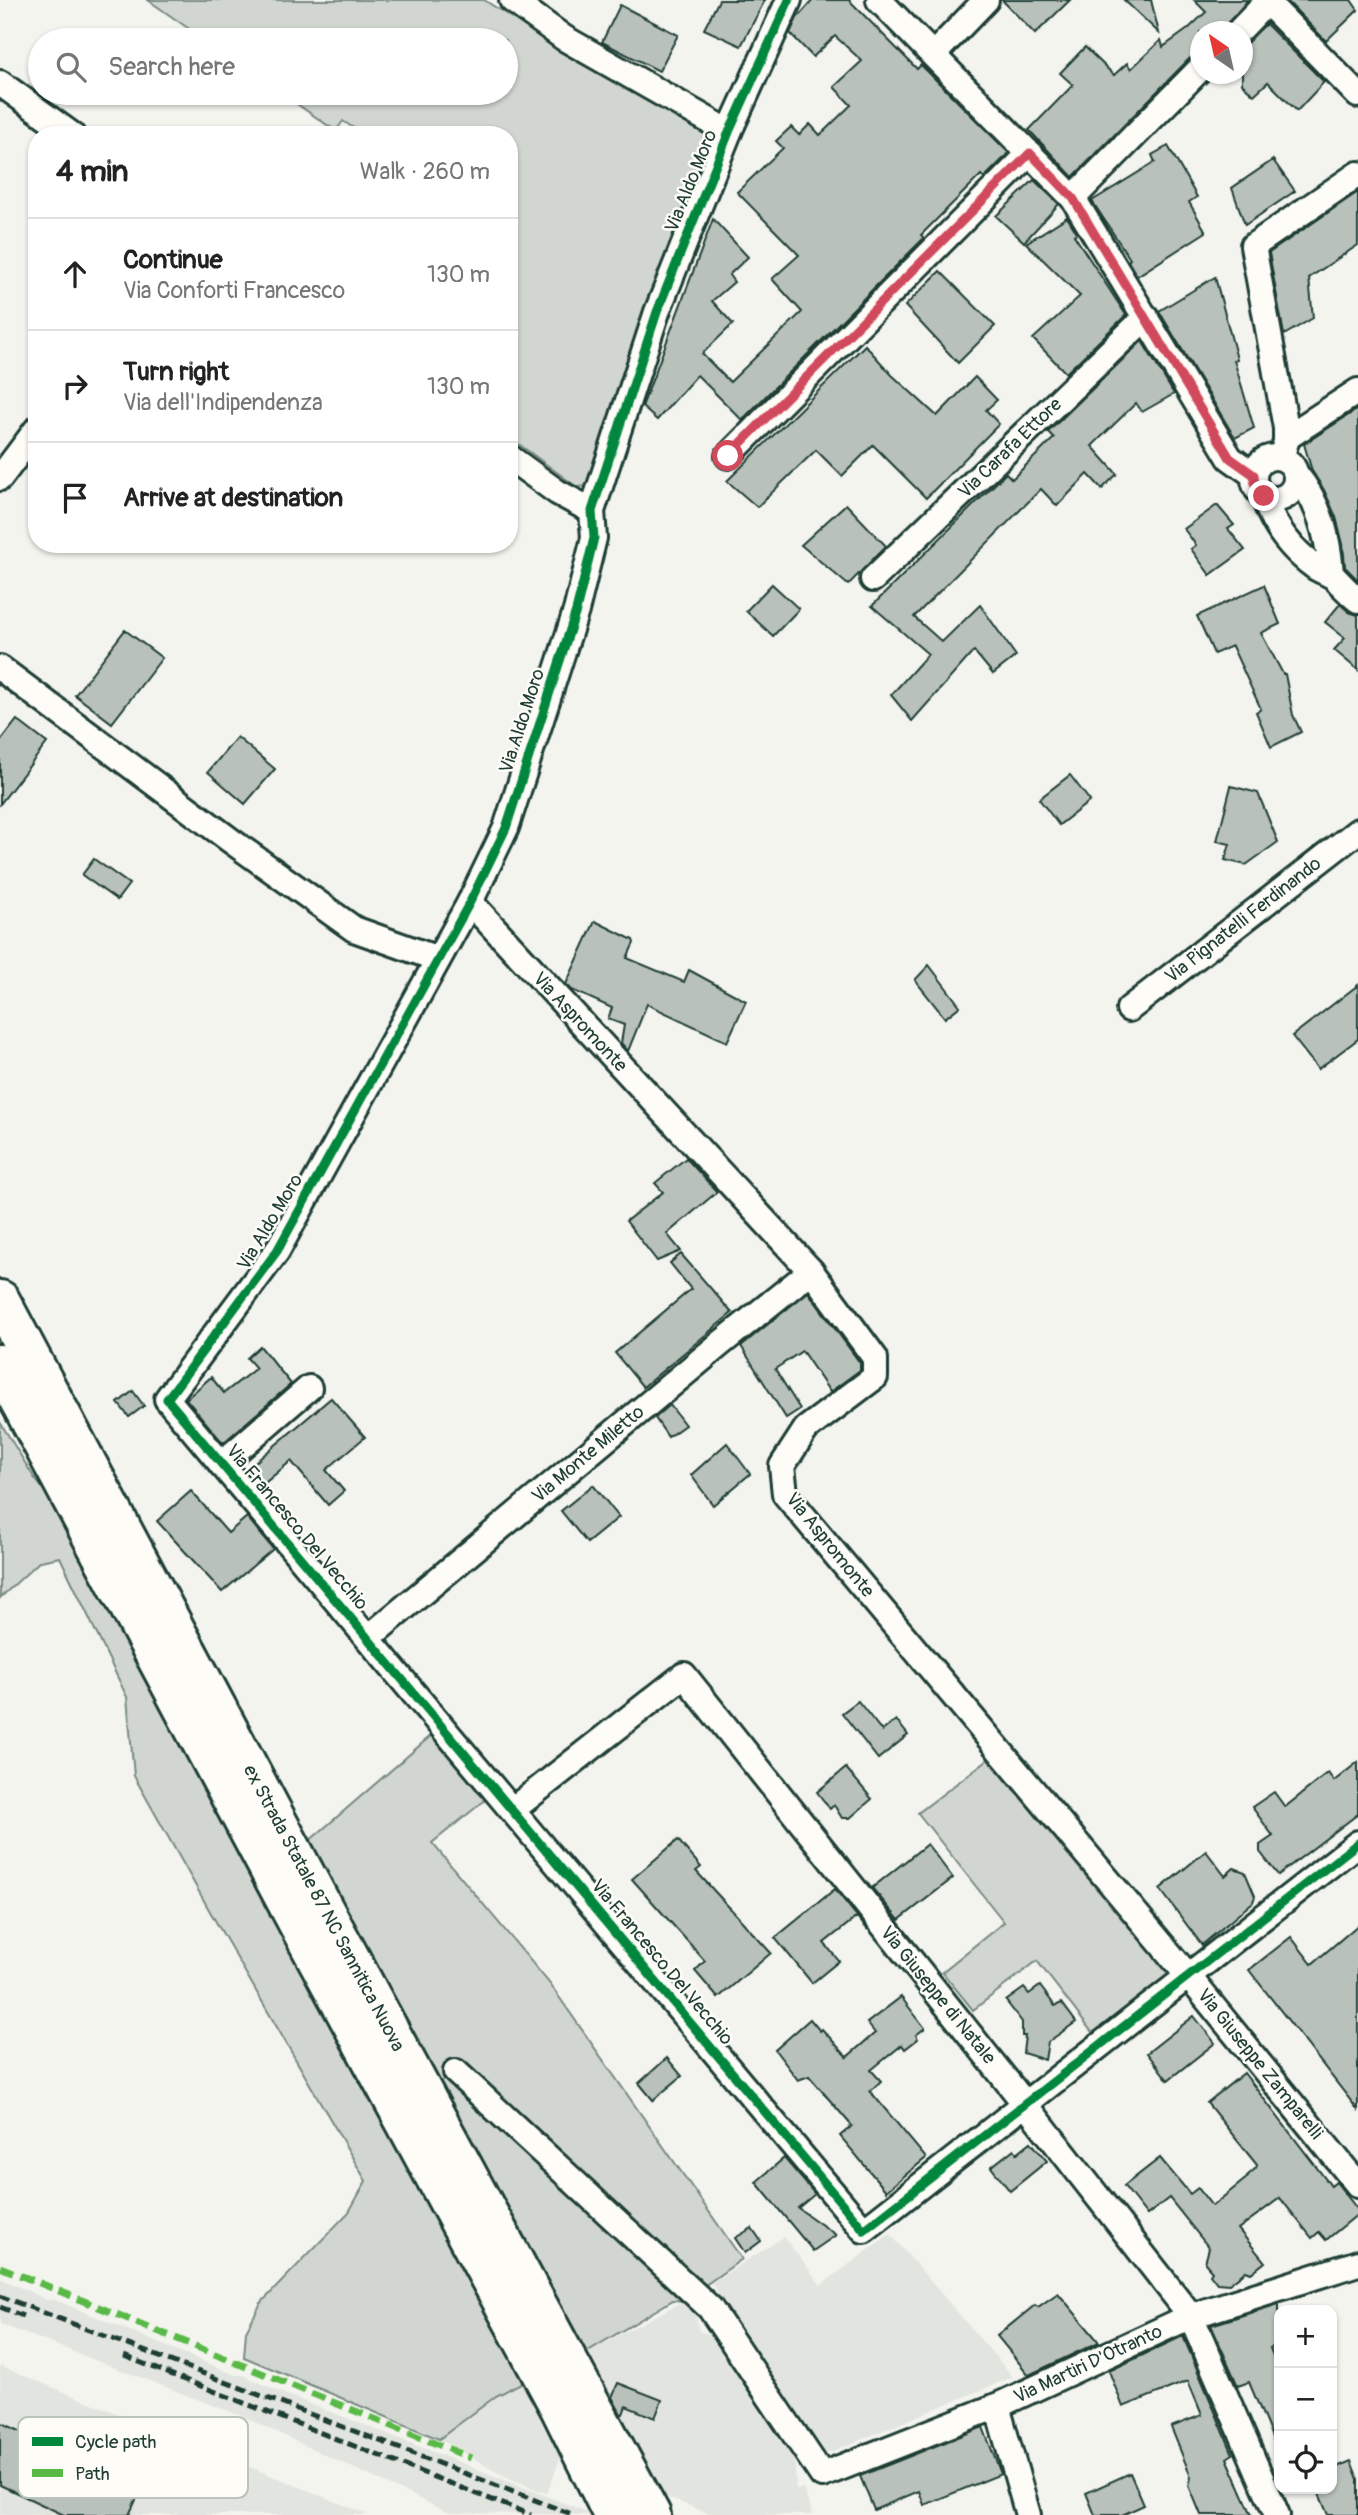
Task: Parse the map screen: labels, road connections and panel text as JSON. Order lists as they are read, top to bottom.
{
  "streets": {
    "highway": ["ex Strada Statale 87 NC Sannitica Nuova"],
    "street": [
      "Via Aldo Moro",
      "Via Carafa Ettore",
      "Via Pignatelli Ferdinando",
      "Via Aspromonte",
      "Via Monte Miletto",
      "Via Francesco Del Vecchio",
      "Via Giuseppe di Natale",
      "Via Giuseppe Zamparelli",
      "Via Martiri D'Otranto"
    ]
  },
  "crossings": [
    ["Via Aldo Moro", "Via Aspromonte"],
    ["Via Aldo Moro", "Via Francesco Del Vecchio"],
    ["Via Aspromonte", "Via Monte Miletto"],
    ["Via Aspromonte", "Via Francesco Del Vecchio"],
    ["Via Aspromonte", "Via Giuseppe Zamparelli"],
    ["Via Monte Miletto", "Via Francesco Del Vecchio"],
    ["Via Francesco Del Vecchio", "Via Giuseppe di Natale"],
    ["Via Francesco Del Vecchio", "Via Giuseppe Zamparelli"],
    ["Via Giuseppe di Natale", "Via Martiri D'Otranto"]
  ],
  "legend": ["Cycle path", "Path"],
  "north": "top left",
  "page": {
    "search": "Search here",
    "heading": ["4 min", "Walk · 260 m"],
    "list": [
      ["Continue", "Via Conforti Francesco", "130 m"],
      ["Turn right", "Via dell'Indipendenza", "130 m"],
      "Arrive at destination"
    ],
    "map_buttons": ["+", "−"]
  }
}
